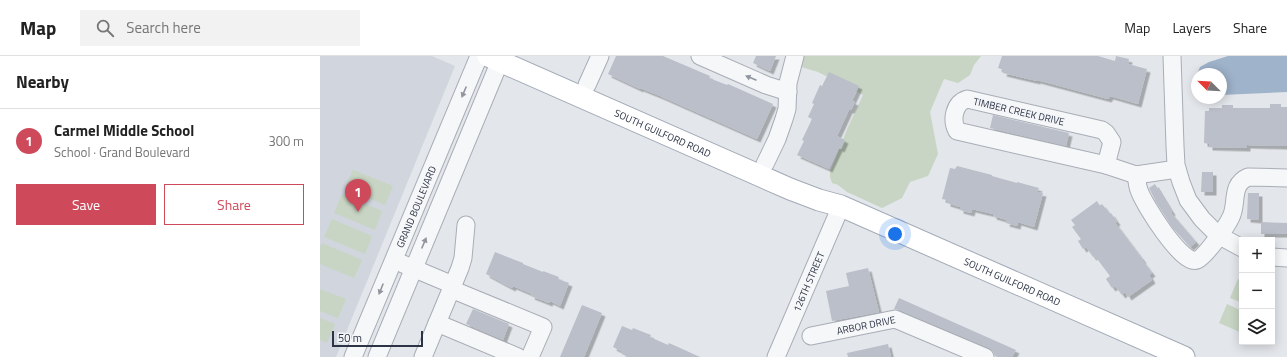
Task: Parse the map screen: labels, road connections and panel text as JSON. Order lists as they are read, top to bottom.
{
  "streets": {
    "main road": ["SOUTH GUILFORD ROAD"],
    "street": [
      "TIMBER CREEK DRIVE",
      "GRAND BOULEVARD",
      "126TH STREET",
      "ARBOR DRIVE"
    ]
  },
  "crossings": [
    ["SOUTH GUILFORD ROAD", "126TH STREET"]
  ],
  "scale_bar": "50 m",
  "north": "top left",
  "page": {
    "header": "Map",
    "search": "Search here",
    "nav": ["Map", "Layers", "Share"],
    "heading": "Nearby",
    "list": [
      {
        "mark": "1",
        "name": "Carmel Middle School",
        "note": "School · Grand Boulevard",
        "value": "300 m"
      }
    ],
    "buttons": ["Save", "Share"],
    "pins": "1",
    "map_buttons": ["+", "−"],
    "scale": "50 m"
  }
}
